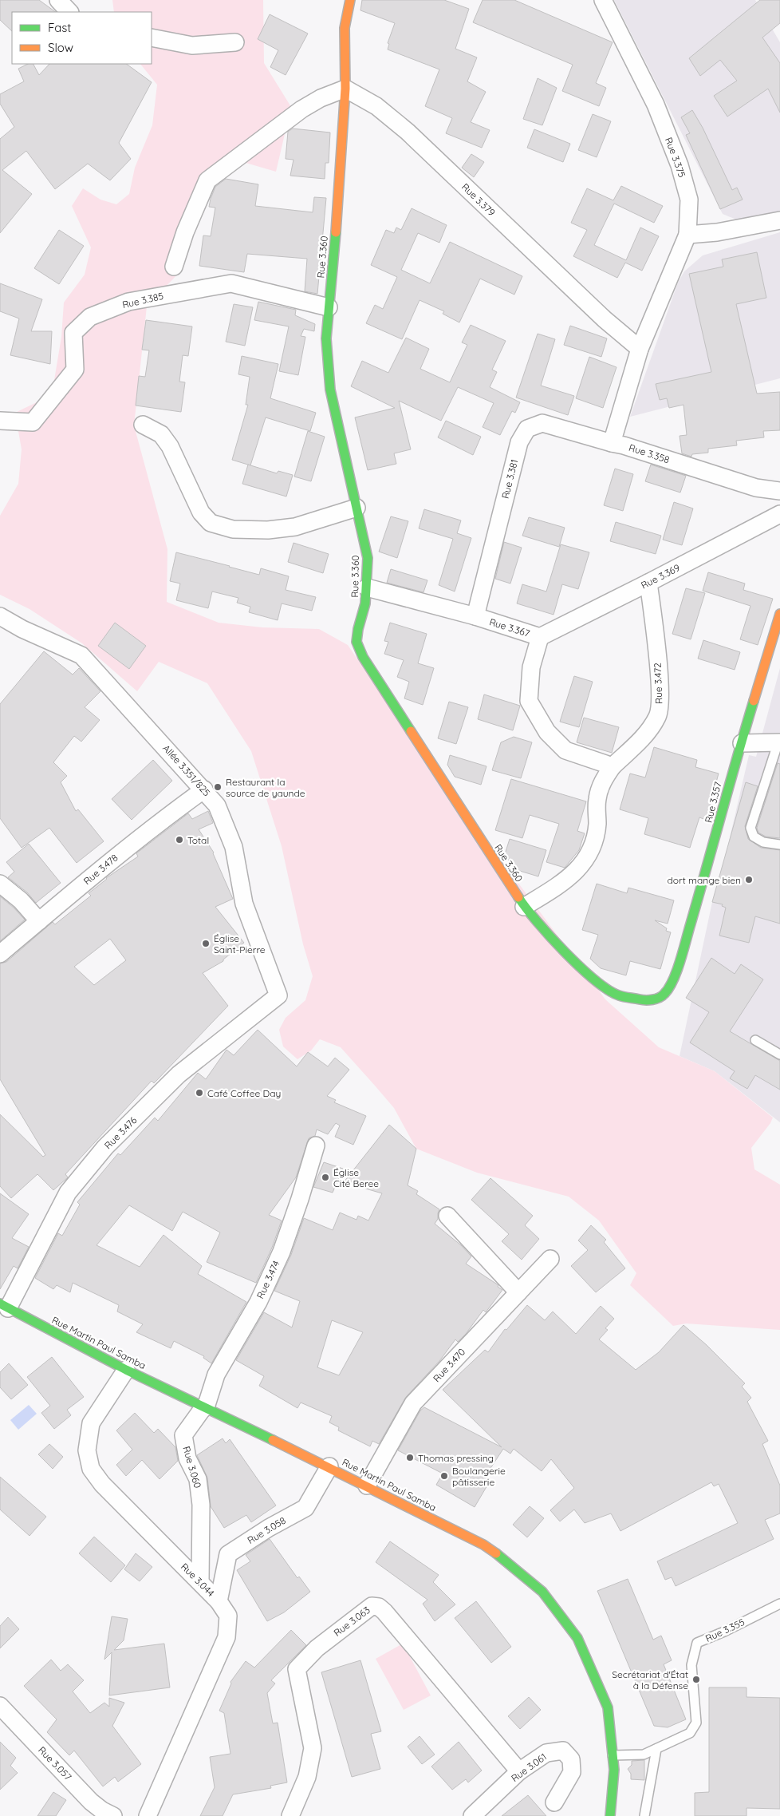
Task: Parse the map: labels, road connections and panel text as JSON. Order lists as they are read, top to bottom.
{
  "streets": {
    "street": [
      "Rue 3.375",
      "Rue 3.379",
      "Rue 3.360",
      "Rue 3.385",
      "Rue 3.358",
      "Rue 3.381",
      "Rue 3.369",
      "Rue 3.367",
      "Rue 3.472",
      "Allée 3.351/825",
      "Rue 3.357",
      "Rue 3.478",
      "Rue 3.476",
      "Rue 3.474",
      "Rue Martin Paul Samba",
      "Rue 3.470",
      "Rue 3.060",
      "Rue 3.058",
      "Rue 3.044",
      "Rue 3.063",
      "Rue 3.057",
      "Rue 3.061"
    ],
    "lane": ["Rue 3.355"]
  },
  "crossings": [
    ["Rue 3.379", "Rue 3.360"],
    ["Rue 3.360", "Rue 3.385"],
    ["Rue 3.360", "Rue 3.367"],
    ["Rue 3.360", "Rue 3.357"],
    ["Rue 3.358", "Rue 3.381"],
    ["Rue 3.381", "Rue 3.367"],
    ["Rue 3.369", "Rue 3.367"],
    ["Rue 3.369", "Rue 3.472"],
    ["Rue 3.367", "Rue 3.472"],
    ["Allée 3.351/825", "Rue 3.478"],
    ["Allée 3.351/825", "Rue 3.476"],
    ["Rue 3.476", "Rue Martin Paul Samba"],
    ["Rue 3.474", "Rue Martin Paul Samba"],
    ["Rue 3.474", "Rue 3.060"],
    ["Rue Martin Paul Samba", "Rue 3.470"],
    ["Rue Martin Paul Samba", "Rue 3.060"],
    ["Rue Martin Paul Samba", "Rue 3.058"],
    ["Rue Martin Paul Samba", "Rue 3.044"],
    ["Rue Martin Paul Samba", "Rue 3.355"],
    ["Rue 3.060", "Rue 3.044"],
    ["Rue 3.058", "Rue 3.044"],
    ["Rue 3.063", "Rue 3.061"]
  ],
  "places": [
    "Restaurant la source de yaunde",
    "Total",
    "dort mange bien",
    "Église Saint-Pierre",
    "Café Coffee Day",
    "Église Cité Beree",
    "Thomas pressing",
    "Boulangerie pâtisserie",
    "Secrétariat d'État à la Défense"
  ],
  "legend": ["Fast", "Slow"]
}
